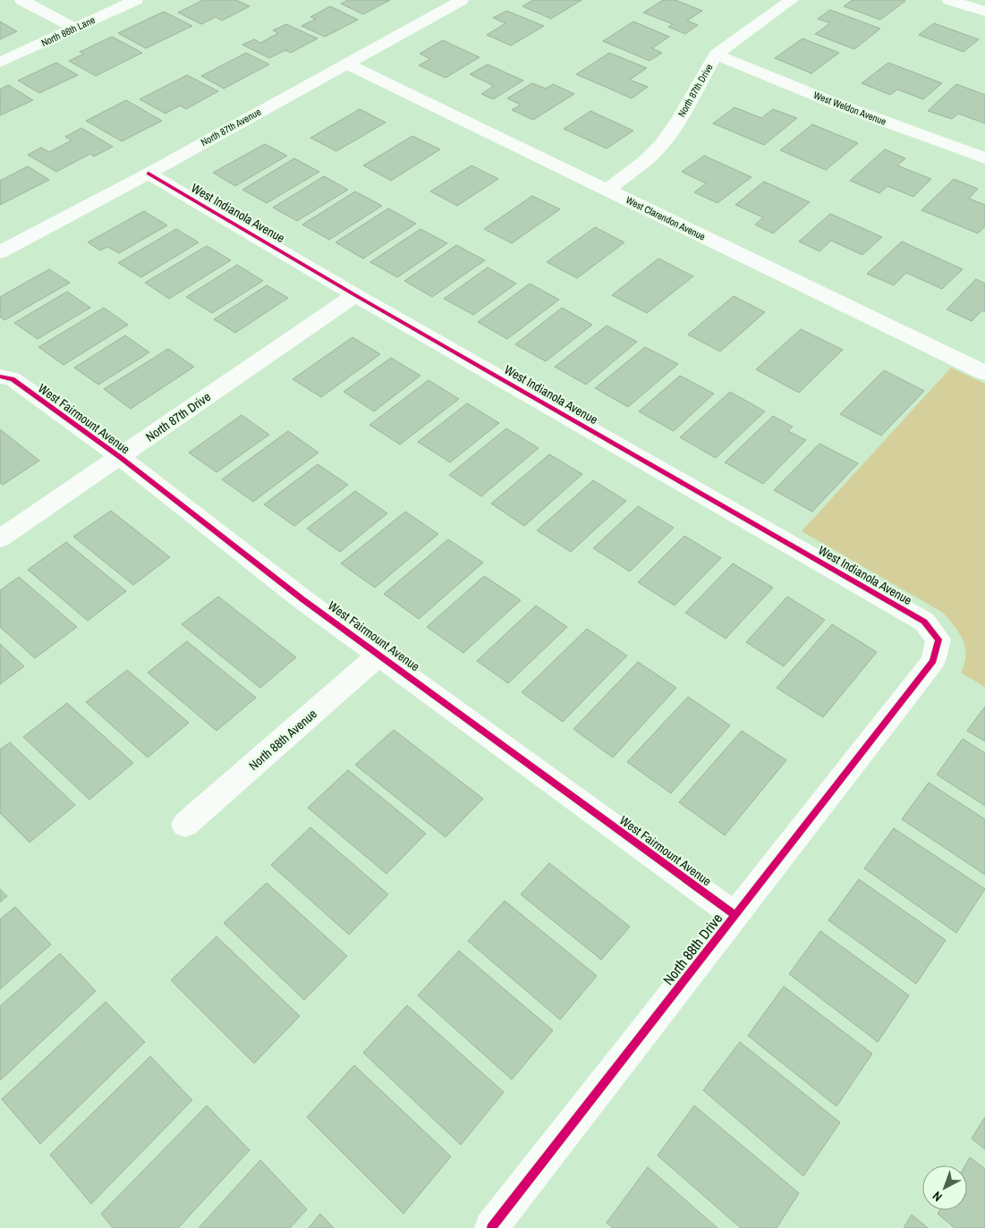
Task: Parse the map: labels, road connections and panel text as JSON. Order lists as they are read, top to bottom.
{
  "streets": {
    "street": [
      "North 86th Lane",
      "North 87th Drive",
      "West Weldon Avenue",
      "North 87th Avenue",
      "West Indianola Avenue",
      "West Clarendon Avenue",
      "West Fairmount Avenue",
      "North 88th Avenue",
      "North 88th Drive"
    ]
  },
  "crossings": [
    ["North 87th Drive", "West Weldon Avenue"],
    ["North 87th Drive", "West Indianola Avenue"],
    ["North 87th Drive", "West Clarendon Avenue"],
    ["North 87th Drive", "West Fairmount Avenue"],
    ["North 87th Avenue", "West Indianola Avenue"],
    ["North 87th Avenue", "West Clarendon Avenue"],
    ["West Indianola Avenue", "North 88th Drive"],
    ["West Fairmount Avenue", "North 88th Avenue"],
    ["West Fairmount Avenue", "North 88th Drive"]
  ],
  "north": "bottom left"
}
